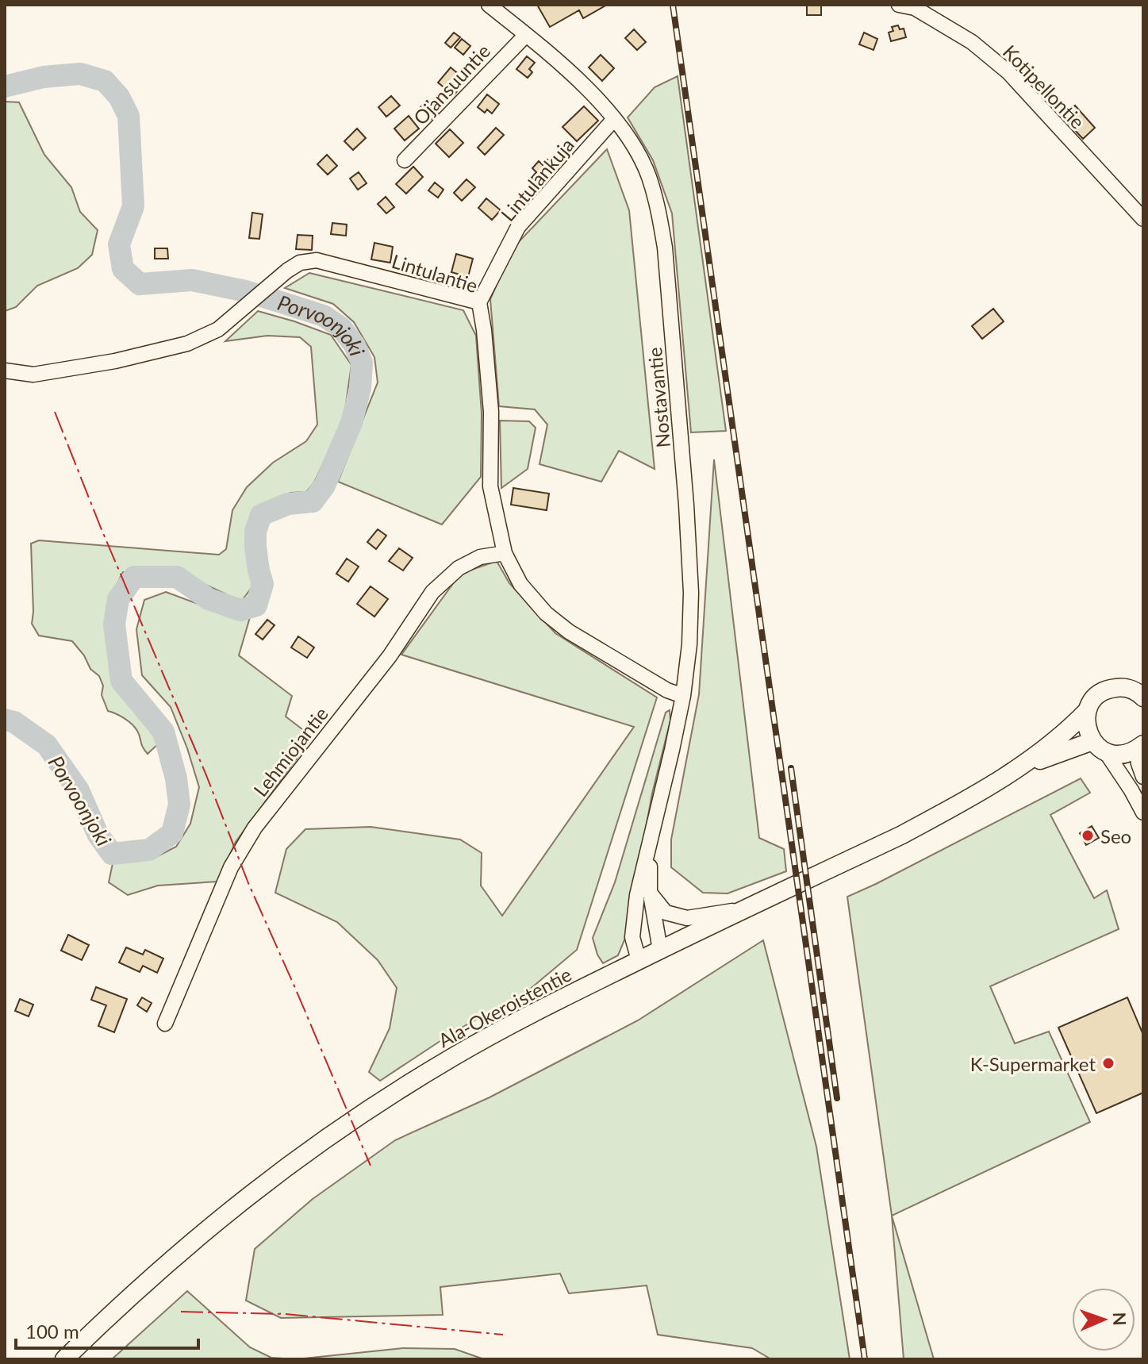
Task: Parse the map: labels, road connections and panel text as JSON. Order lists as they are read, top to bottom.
{
  "streets": {
    "main road": ["Ala-Okeroistentie"],
    "street": [
      "Ojansuuntie",
      "Kotipellontie",
      "Lintulankuja",
      "Lintulantie",
      "Nostavantie",
      "Lehmiojantie"
    ]
  },
  "crossings": [
    ["Ojansuuntie", "Nostavantie"],
    ["Lintulankuja", "Lintulantie"],
    ["Lintulankuja", "Nostavantie"],
    ["Lintulantie", "Nostavantie"],
    ["Lintulantie", "Lehmiojantie"],
    ["Nostavantie", "Ala-Okeroistentie"]
  ],
  "water": ["Porvoonjoki"],
  "places": ["Seo", "K-Supermarket"],
  "scale_bar": "100 m",
  "north": "right"
}
